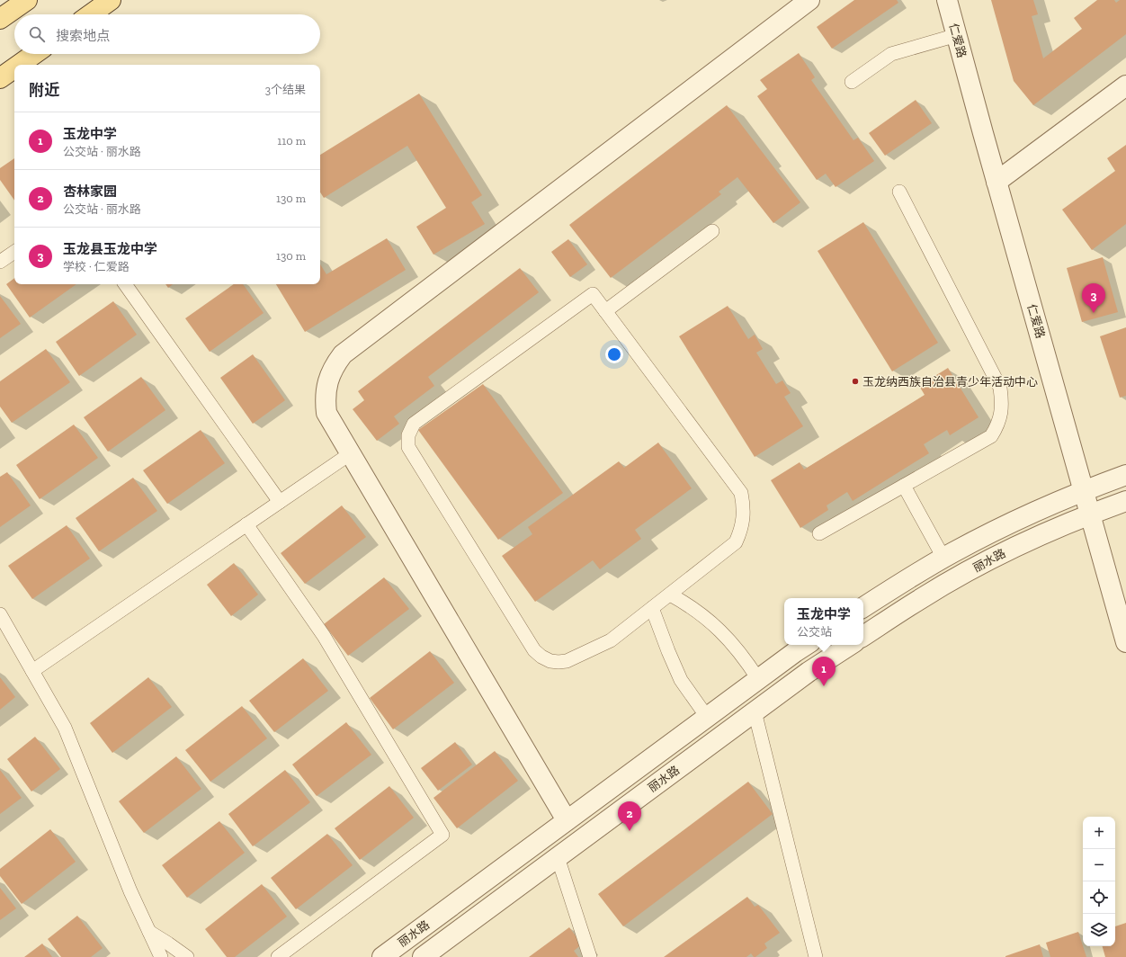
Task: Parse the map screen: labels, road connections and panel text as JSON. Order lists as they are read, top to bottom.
{
  "streets": {
    "street": ["仁爱路", "丽水路"]
  },
  "crossings": [
    ["仁爱路", "丽水路"]
  ],
  "places": ["玉龙纳西族自治县青少年活动中心"],
  "page": {
    "search": "搜索地点",
    "heading": ["附近", "3个结果"],
    "list": [
      {
        "mark": "1",
        "name": "玉龙中学",
        "note": "公交站 · 丽水路",
        "value": "110 m"
      },
      {
        "mark": "2",
        "name": "杏林家园",
        "note": "公交站 · 丽水路",
        "value": "130 m"
      },
      {
        "mark": "3",
        "name": "玉龙县玉龙中学",
        "note": "学校 · 仁爱路",
        "value": "130 m"
      }
    ],
    "pins": ["3", "1", "2"],
    "popup": ["玉龙中学", "公交站"],
    "map_buttons": ["+", "−"]
  }
}
